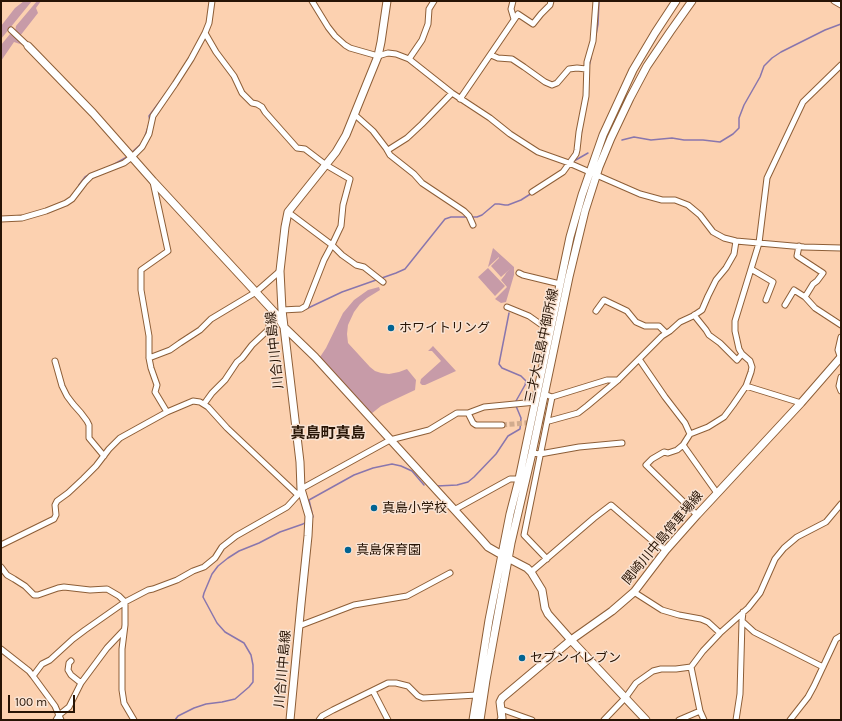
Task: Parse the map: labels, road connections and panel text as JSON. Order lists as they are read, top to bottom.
{
  "streets": {
    "main road": ["三才大豆島中御所線", "川合川中島線", "関崎川中島停車場線"]
  },
  "districts": ["真島町真島"],
  "places": [
    "ホワイトリング",
    "真島小学校",
    "真島保育園",
    "セブンイレブン"
  ],
  "scale_bar": "100 m"
}
